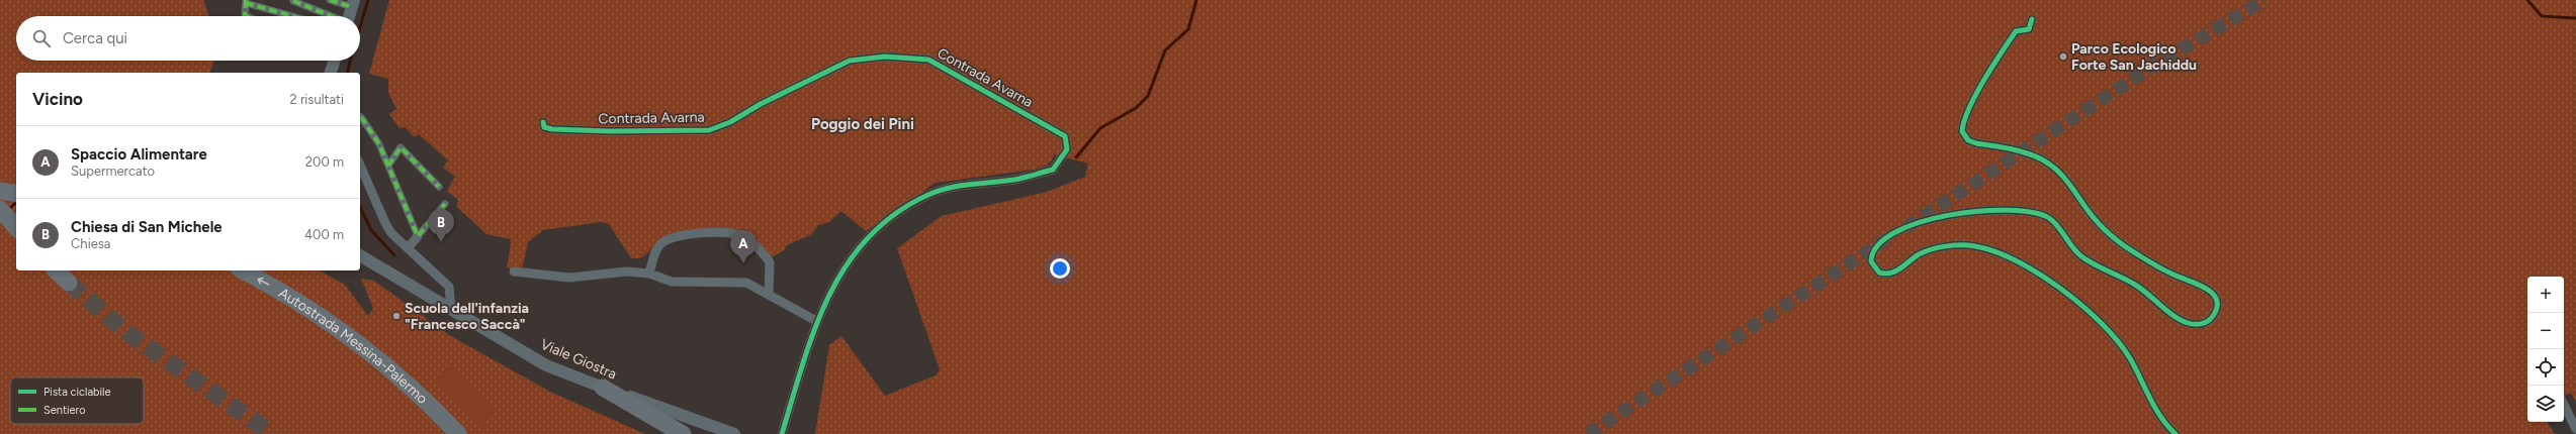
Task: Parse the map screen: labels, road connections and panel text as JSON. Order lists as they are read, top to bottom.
{
  "streets": {
    "highway": ["Autostrada Messina-Palermo"],
    "street": ["Contrada Avarna", "Viale Giostra"]
  },
  "one_way": ["Autostrada Messina-Palermo"],
  "districts": ["Poggio dei Pini"],
  "places": ["Parco Ecologico Forte San Jachiddu", "Scuola dell'infanzia \"Francesco Saccà\""],
  "legend": ["Pista ciclabile", "Sentiero"],
  "page": {
    "search": "Cerca qui",
    "heading": ["Vicino", "2 risultati"],
    "list": [
      {
        "mark": "A",
        "name": "Spaccio Alimentare",
        "note": "Supermercato",
        "value": "200 m"
      },
      {
        "mark": "B",
        "name": "Chiesa di San Michele",
        "note": "Chiesa",
        "value": "400 m"
      }
    ],
    "pins": ["B", "A"],
    "map_buttons": ["+", "−"]
  }
}
